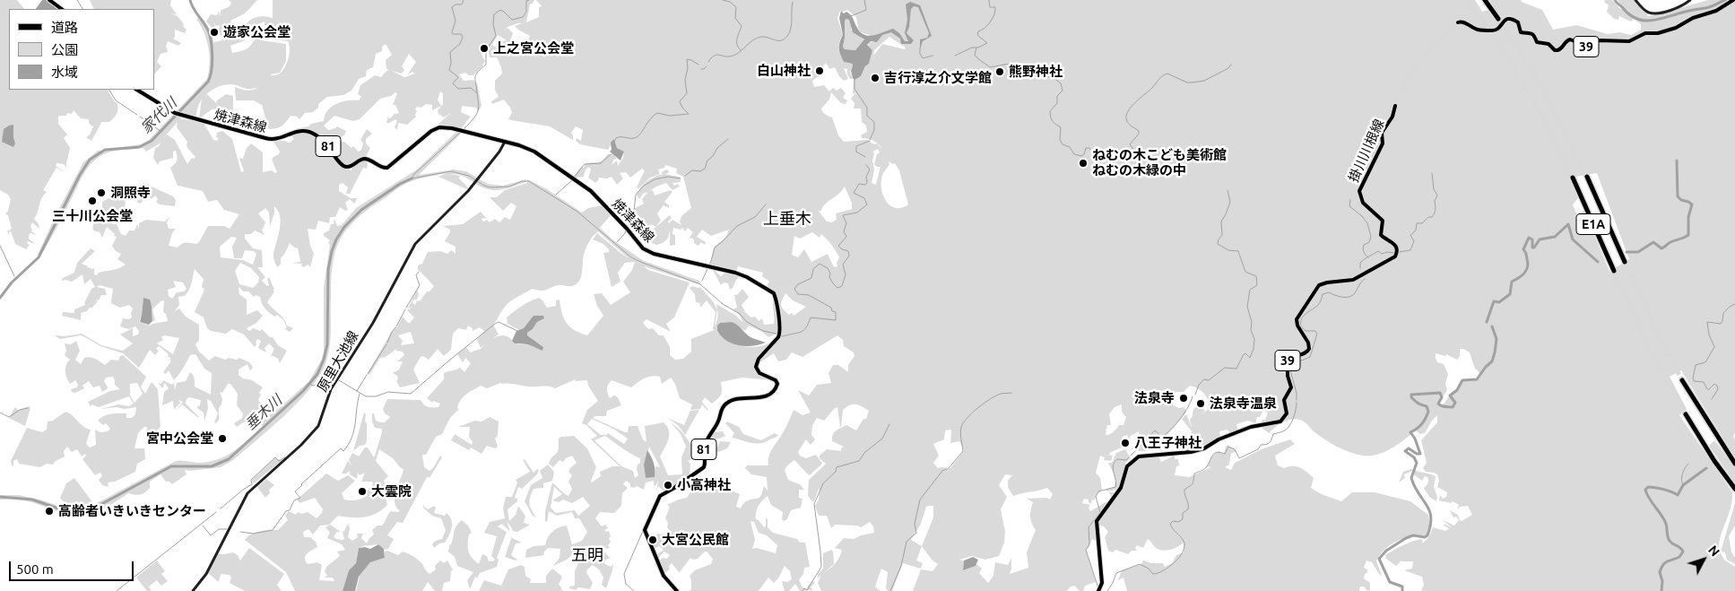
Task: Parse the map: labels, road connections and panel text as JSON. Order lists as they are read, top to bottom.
{
  "streets": {
    "highway": ["E1A"],
    "main road": [
      "39",
      "焼津森線",
      "81",
      "掛川川根線",
      "原里大池線"
    ]
  },
  "crossings": [
    ["焼津森線", "原里大池線"]
  ],
  "districts": ["上垂木", "五明"],
  "water": ["家代川", "垂木川"],
  "places": [
    "遊家公会堂",
    "上之宮公会堂",
    "白山神社",
    "熊野神社",
    "吉行淳之介文学館",
    "ねむの木こども美術館 ねむの木緑の中",
    "洞照寺",
    "三十川公会堂",
    "法泉寺",
    "法泉寺温泉",
    "宮中公会堂",
    "八王子神社",
    "小高神社",
    "大雲院",
    "高齢者いきいきセンター",
    "大宮公民館"
  ],
  "legend": ["道路", "公園", "水域"],
  "scale_bar": "500 m",
  "north": "top right"
}
